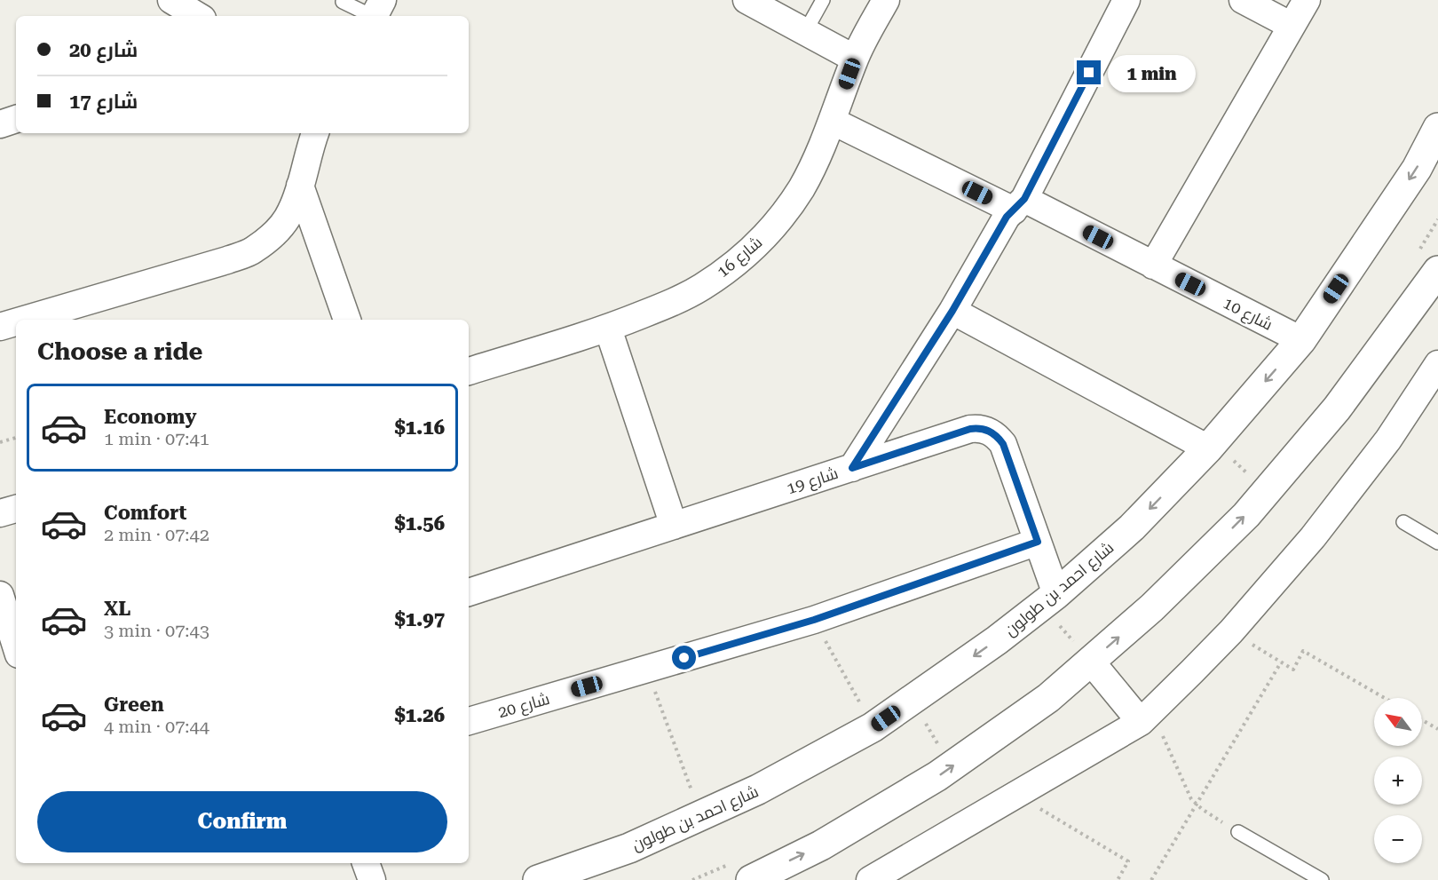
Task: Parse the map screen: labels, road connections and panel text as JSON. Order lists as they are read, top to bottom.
{
  "streets": {
    "street": [
      "شارع 16",
      "شارع 10",
      "شارع 19",
      "شارع احمد بن طولون",
      "شارع 20"
    ]
  },
  "crossings": [
    ["شارع 16", "شارع 10"],
    ["شارع 10", "شارع احمد بن طولون"],
    ["شارع 19", "شارع احمد بن طولون"],
    ["شارع 19", "شارع 20"]
  ],
  "north": "top left",
  "page": {
    "banner": ["شارع 20", "شارع 17"],
    "bubble": "1 min",
    "heading": "Choose a ride",
    "list": [
      {
        "name": "Economy",
        "note": "1 min · 07:41",
        "value": "$1.16"
      },
      {
        "name": "Comfort",
        "note": "2 min · 07:42",
        "value": "$1.56"
      },
      {
        "name": "XL",
        "note": "3 min · 07:43",
        "value": "$1.97"
      },
      {
        "name": "Green",
        "note": "4 min · 07:44",
        "value": "$1.26"
      }
    ],
    "map_buttons": ["+", "−"],
    "buttons": "Confirm"
  }
}
